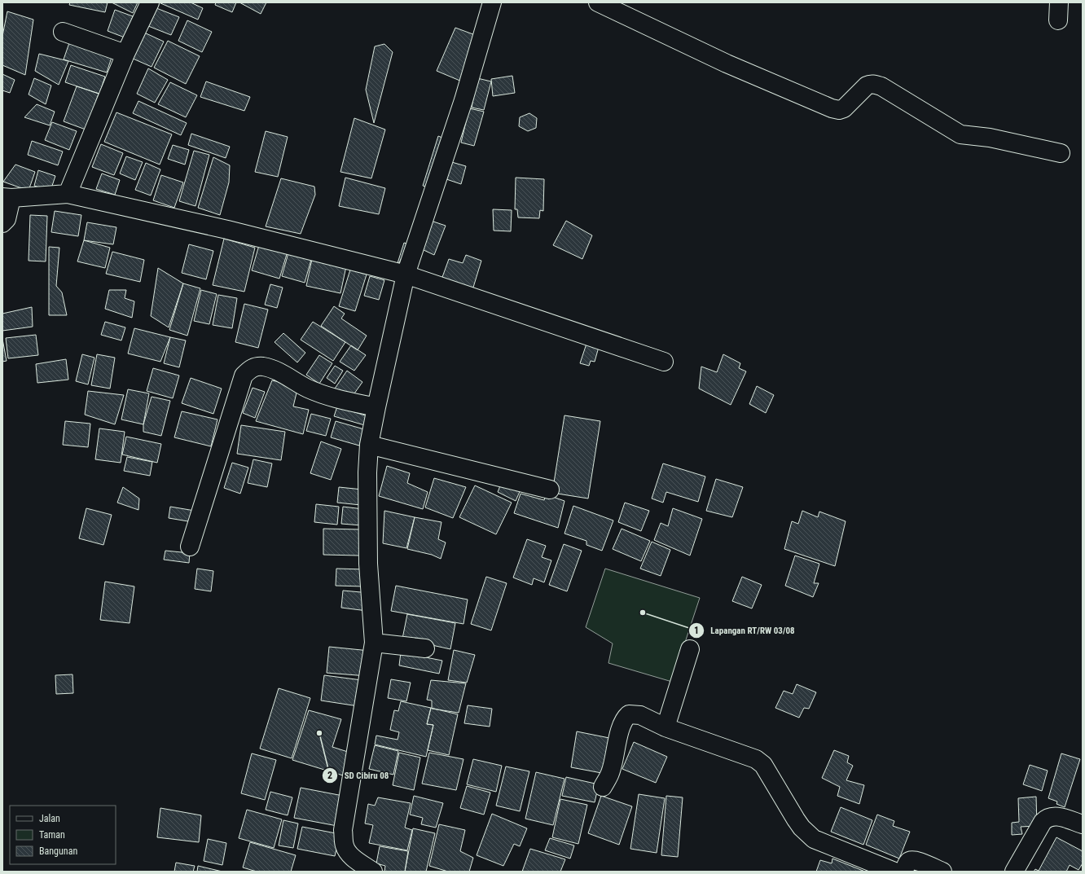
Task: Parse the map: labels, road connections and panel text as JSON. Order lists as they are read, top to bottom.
{
  "places": ["Lapangan RT/RW 03/08", "SD Cibiru 08"],
  "legend": ["Jalan", "Taman", "Bangunan"]
}
